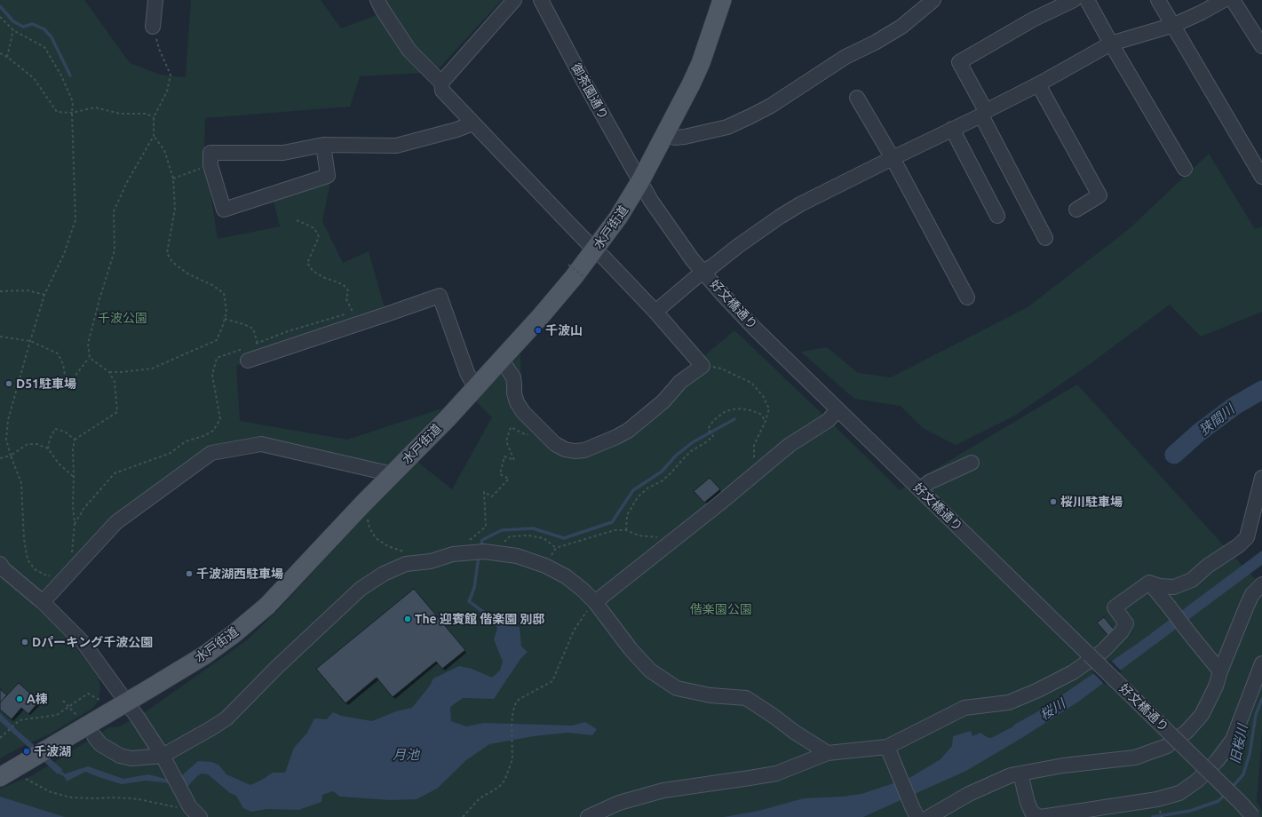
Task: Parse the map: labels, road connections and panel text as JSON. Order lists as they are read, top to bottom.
{
  "streets": {
    "main road": ["水戸街道"],
    "street": ["御茶園通り", "好文橋通り"]
  },
  "crossings": [
    ["御茶園通り", "水戸街道"],
    ["御茶園通り", "好文橋通り"],
    ["水戸街道", "好文橋通り"]
  ],
  "water": [
    "狭間川",
    "桜川",
    "旧桜川",
    "月池"
  ],
  "parks": ["千波公園", "偕楽園公園"],
  "places": [
    "千波山",
    "D51駐車場",
    "桜川駐車場",
    "千波湖西駐車場",
    "The 迎賓館 偕楽園 別邸",
    "Dパーキング千波公園",
    "A棟",
    "千波湖"
  ]
}
